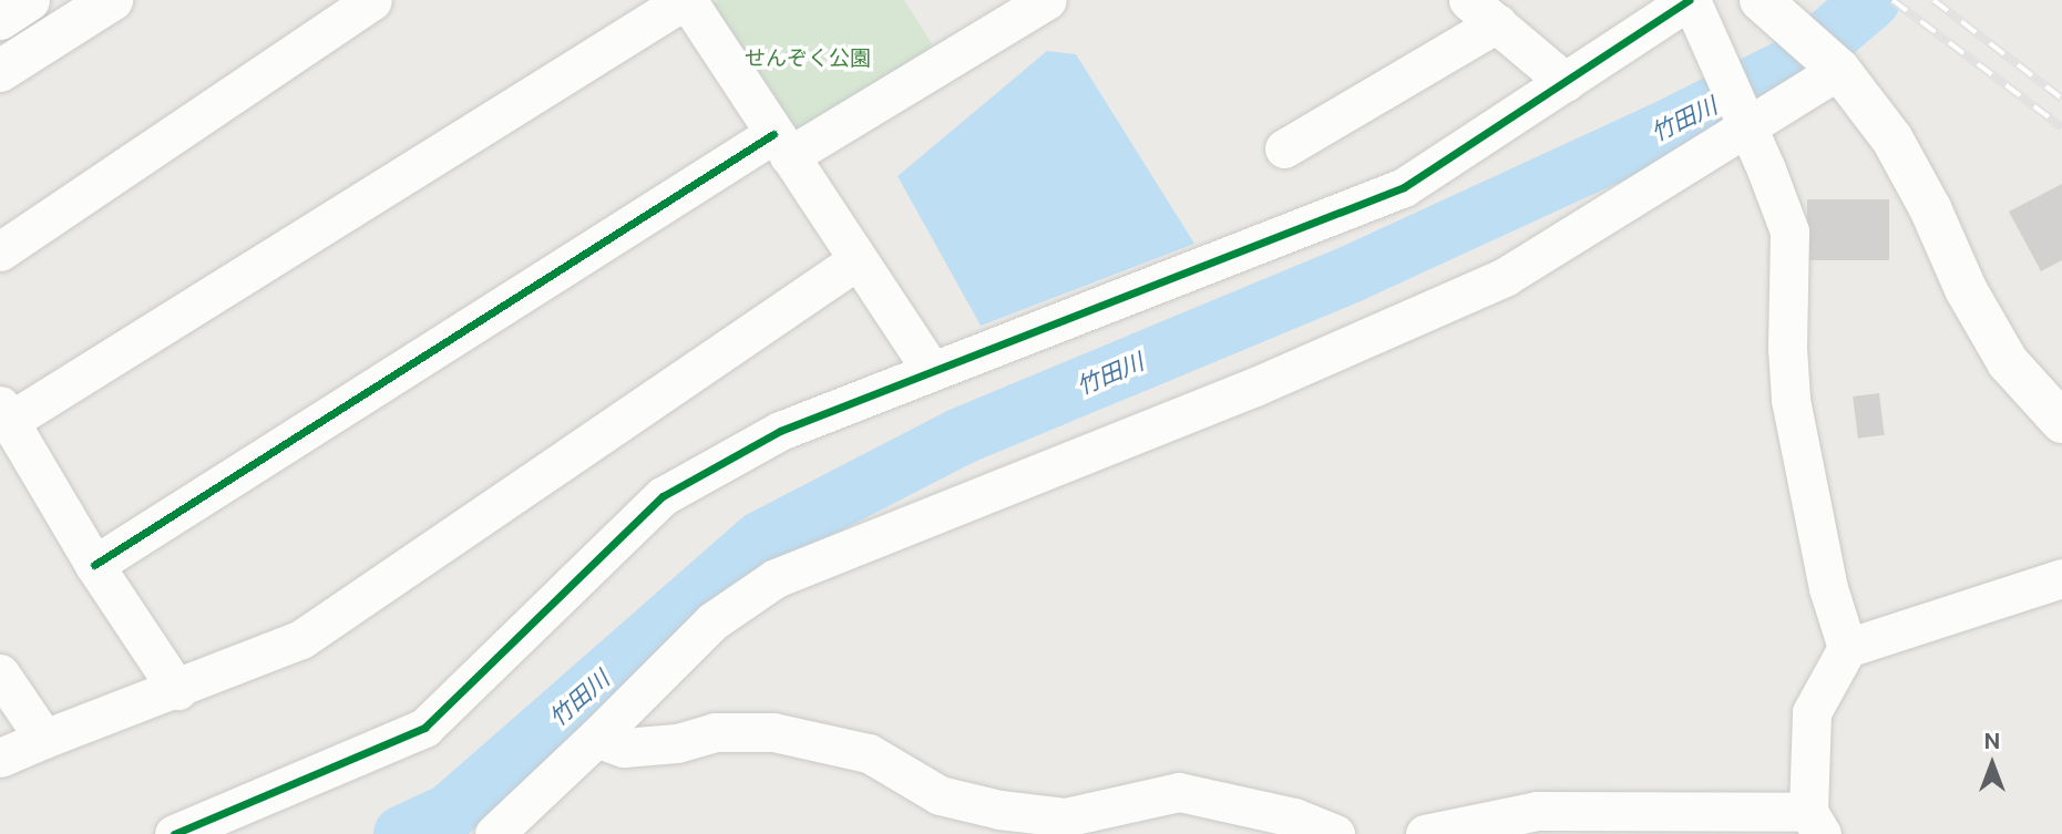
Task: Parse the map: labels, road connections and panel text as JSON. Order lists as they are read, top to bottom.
{
  "water": ["竹田川"],
  "parks": ["せんぞく公園"],
  "north": "top"
}
